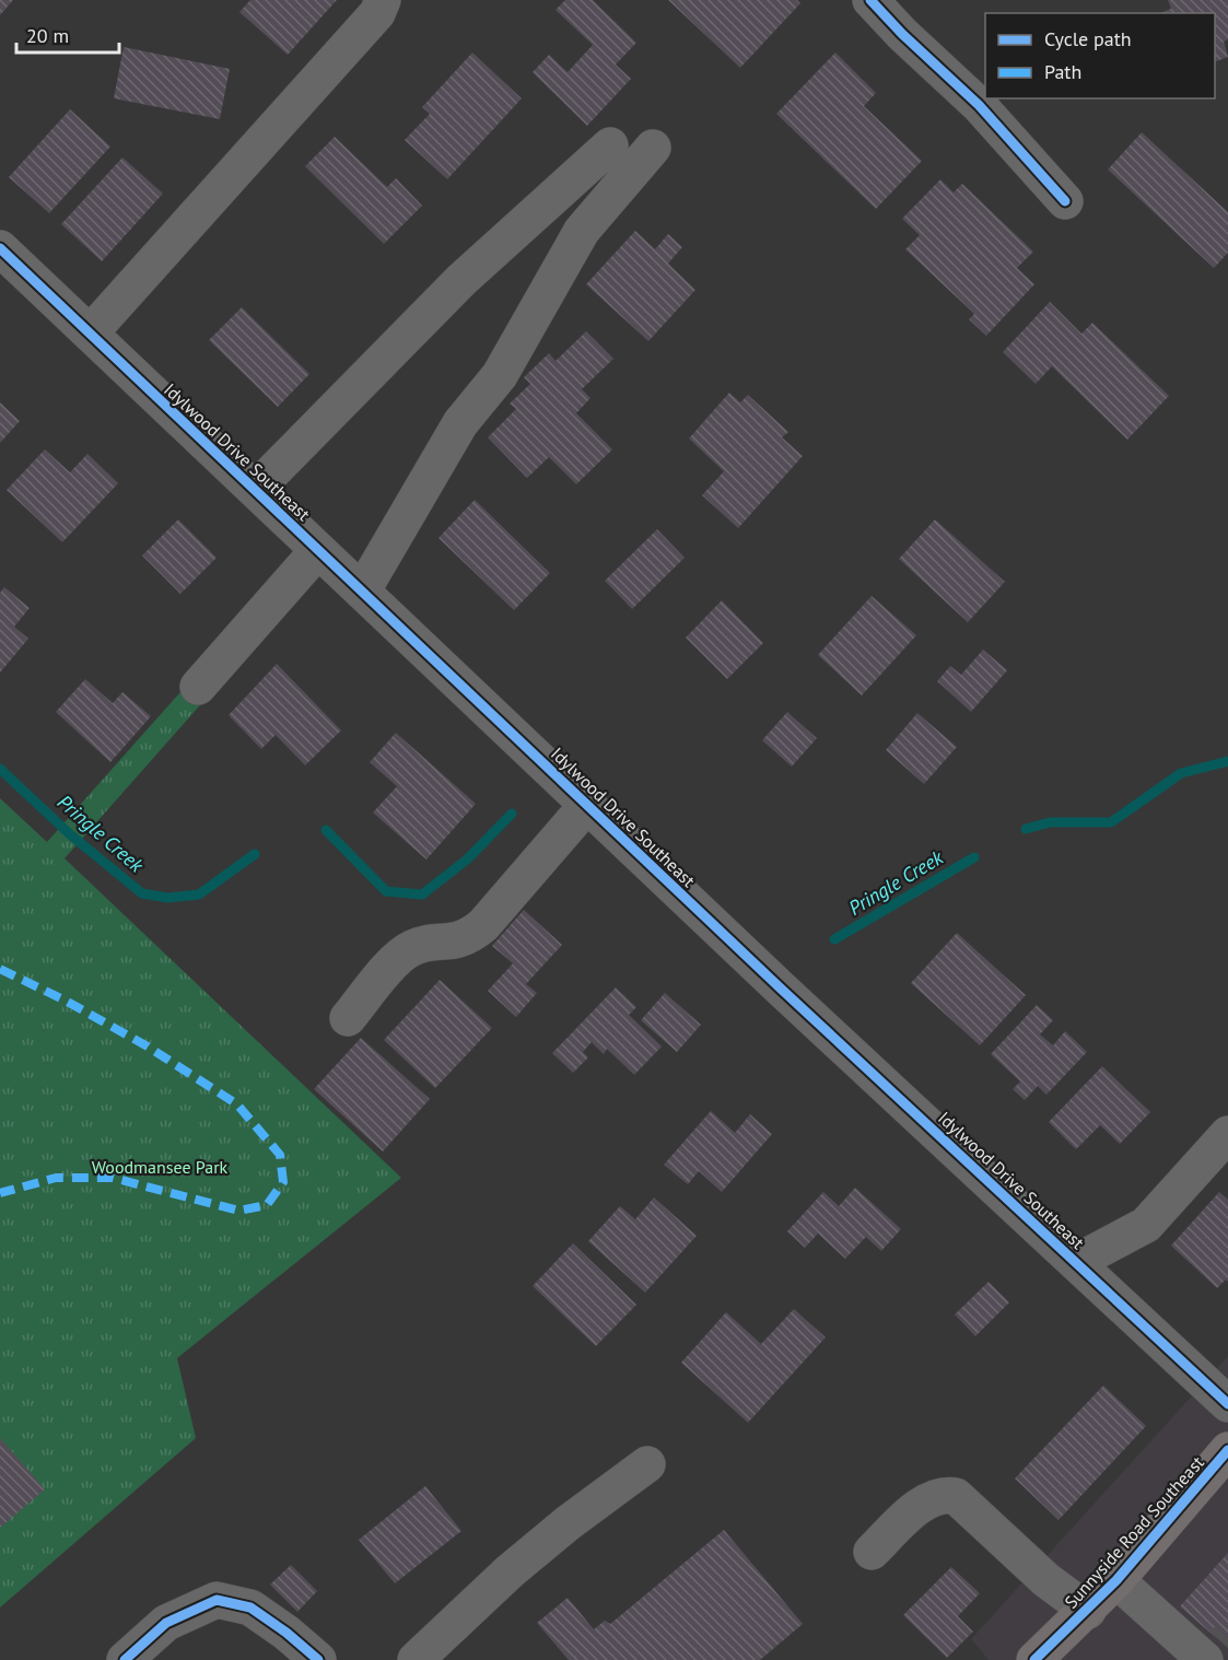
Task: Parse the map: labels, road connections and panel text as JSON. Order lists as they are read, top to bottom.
{
  "streets": {
    "main road": ["Sunnyside Road Southeast"],
    "street": ["Idylwood Drive Southeast"]
  },
  "water": ["Pringle Creek"],
  "parks": ["Woodmansee Park"],
  "legend": ["Cycle path", "Path"],
  "scale_bar": "20 m"
}
